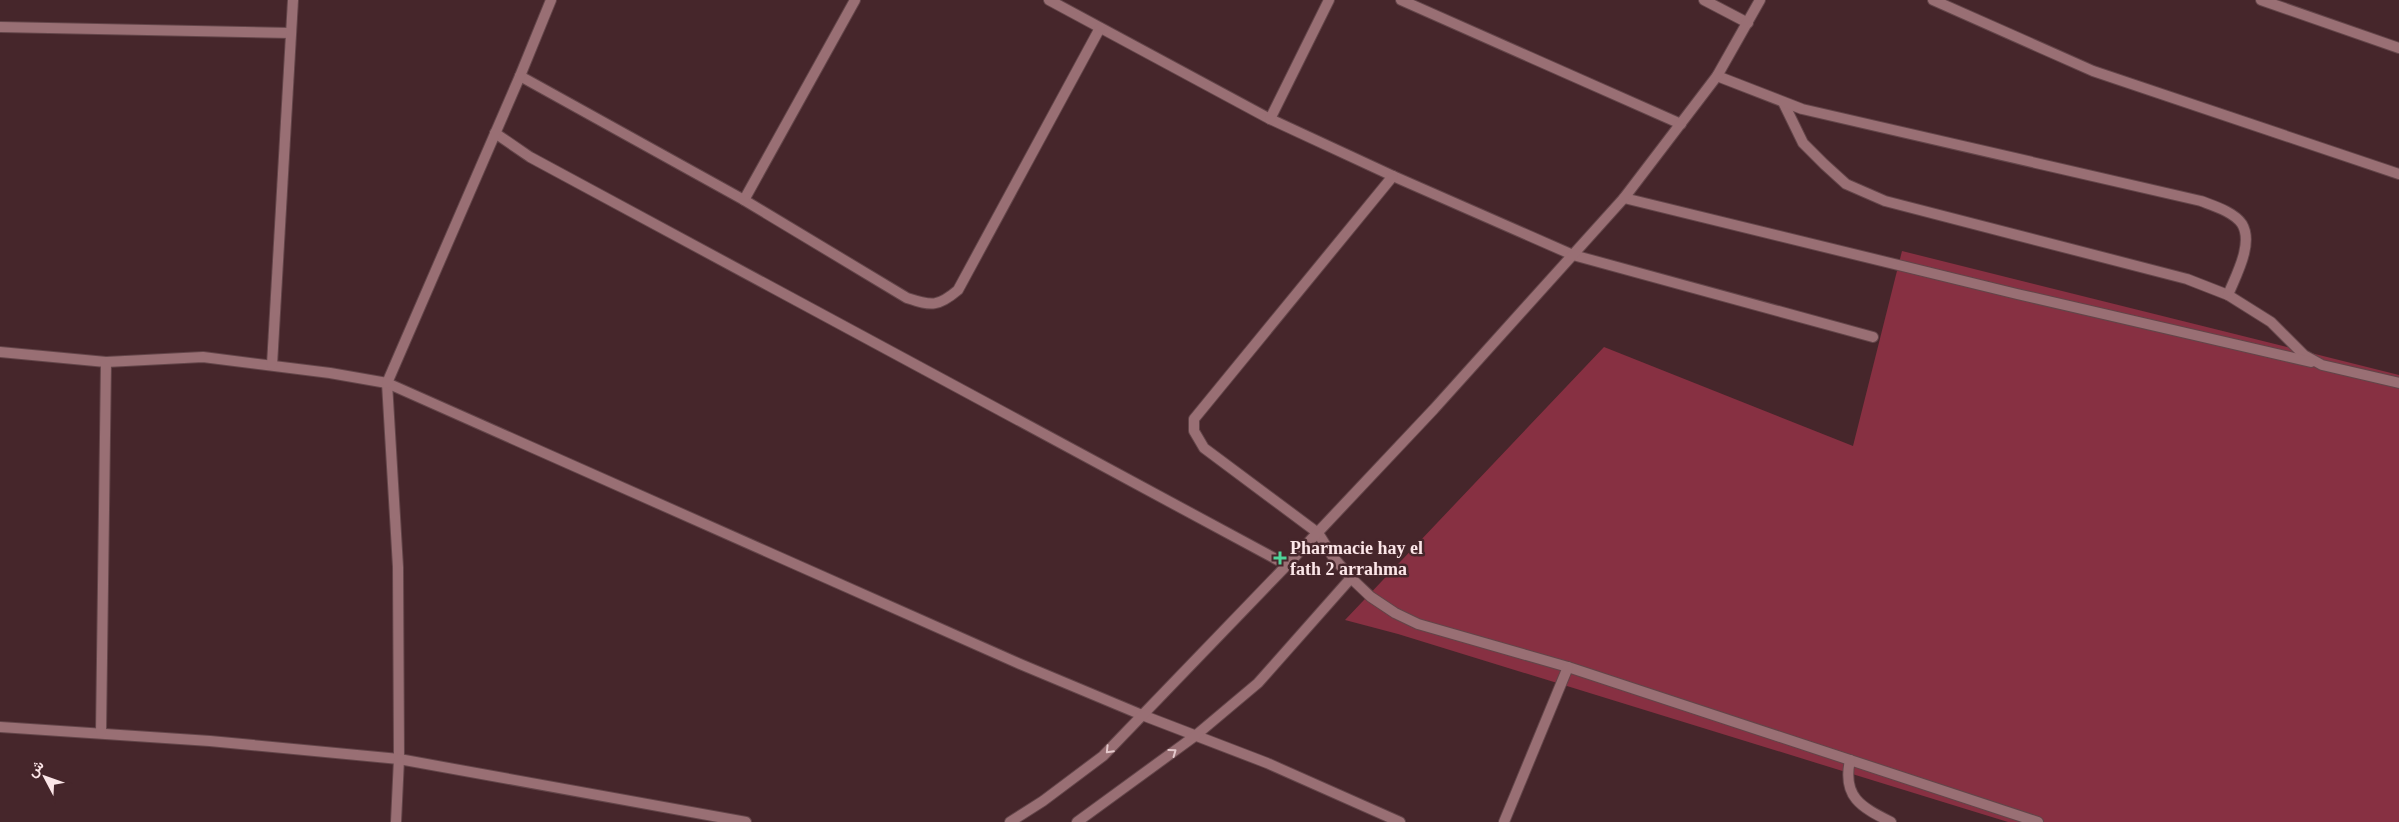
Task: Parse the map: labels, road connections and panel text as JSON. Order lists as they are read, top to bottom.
{
  "places": {
    "health": ["Pharmacie hay el fath 2 arrahma"]
  },
  "north": "top left"
}
